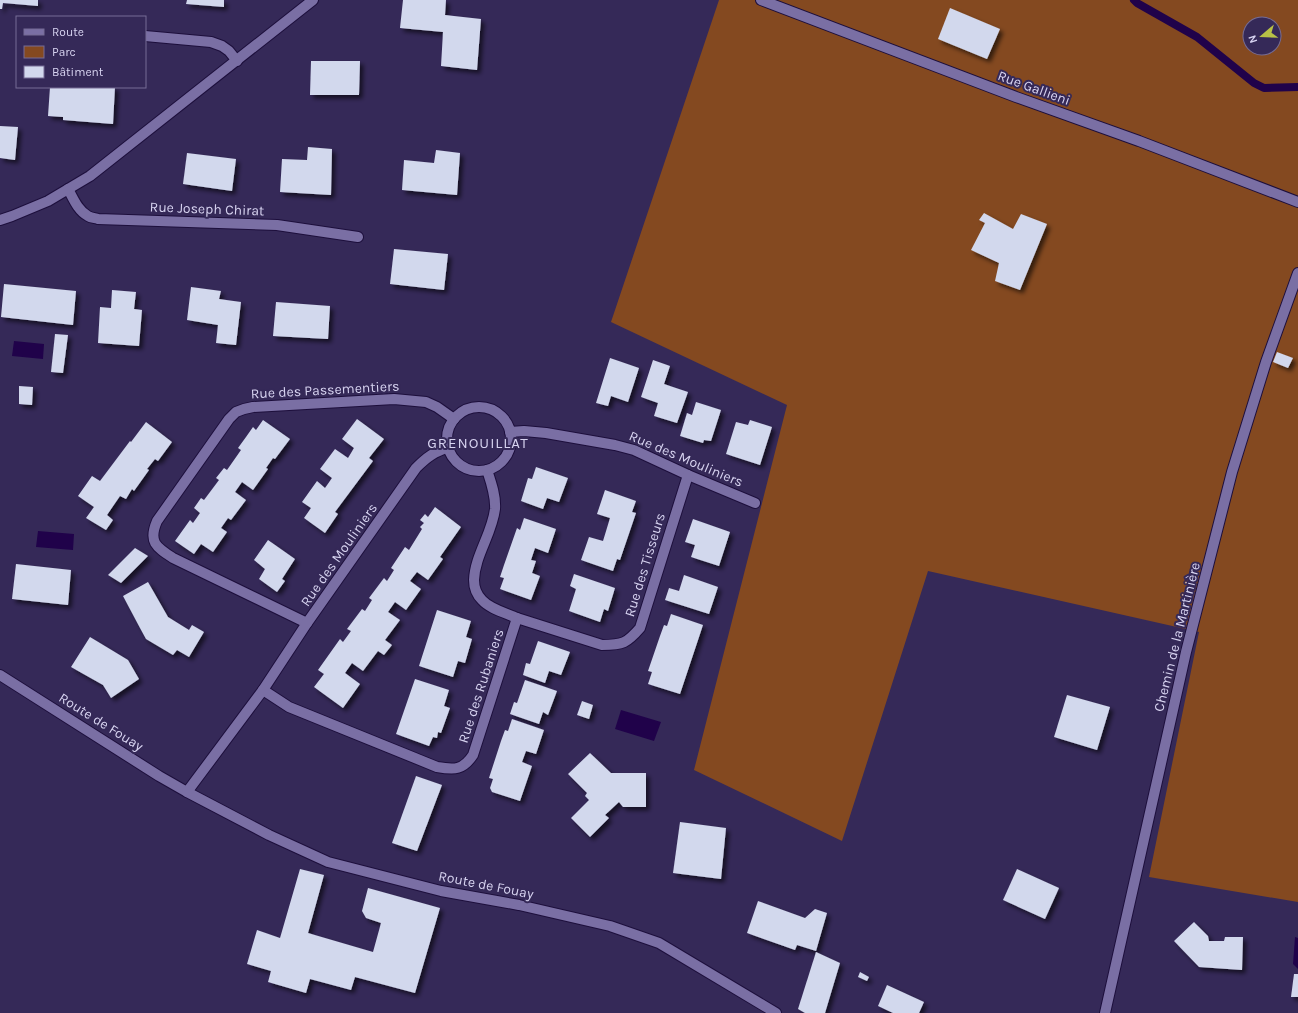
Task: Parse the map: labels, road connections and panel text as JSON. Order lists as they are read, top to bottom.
{
  "streets": {
    "street": [
      "Rue Gallieni",
      "Rue Joseph Chirat",
      "Rue des Passementiers",
      "Rue des Mouliniers",
      "Rue des Tisseurs",
      "Chemin de la Martinière",
      "Rue des Rubaniers",
      "Route de Fouay"
    ]
  },
  "crossings": [
    ["Rue des Passementiers", "Rue des Mouliniers"],
    ["Rue des Passementiers", "Rue des Rubaniers"],
    ["Rue des Mouliniers", "Rue des Tisseurs"],
    ["Rue des Mouliniers", "Rue des Rubaniers"],
    ["Rue des Tisseurs", "Rue des Rubaniers"]
  ],
  "districts": ["GRENOUILLAT"],
  "legend": ["Route", "Parc", "Bâtiment"],
  "north": "left"
}
